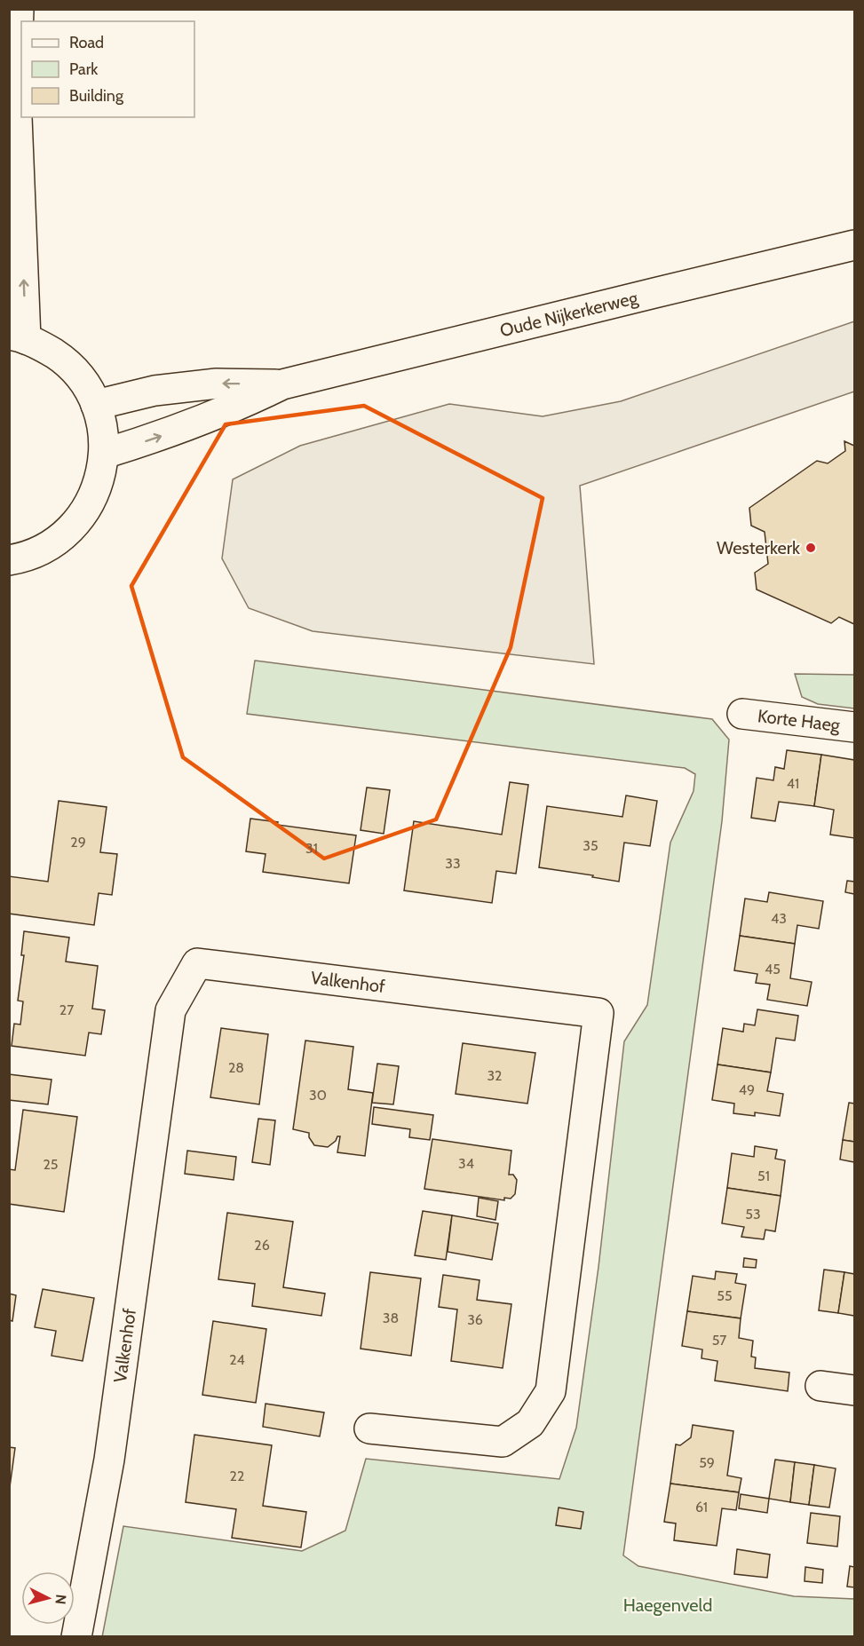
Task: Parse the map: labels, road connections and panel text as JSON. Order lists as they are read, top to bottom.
{
  "streets": {
    "street": ["Oude Nijkerkerweg", "Korte Haeg", "Valkenhof"]
  },
  "parks": ["Haegenveld"],
  "places": ["Westerkerk"],
  "house_numbers": [
    "41",
    "29",
    "35",
    "31",
    "33",
    "43",
    "45",
    "27",
    "28",
    "32",
    "49",
    "30",
    "34",
    "25",
    "51",
    "53",
    "26",
    "55",
    "38",
    "36",
    "57",
    "24",
    "59",
    "22",
    "61"
  ],
  "legend": ["Road", "Park", "Building"],
  "north": "right"
}
